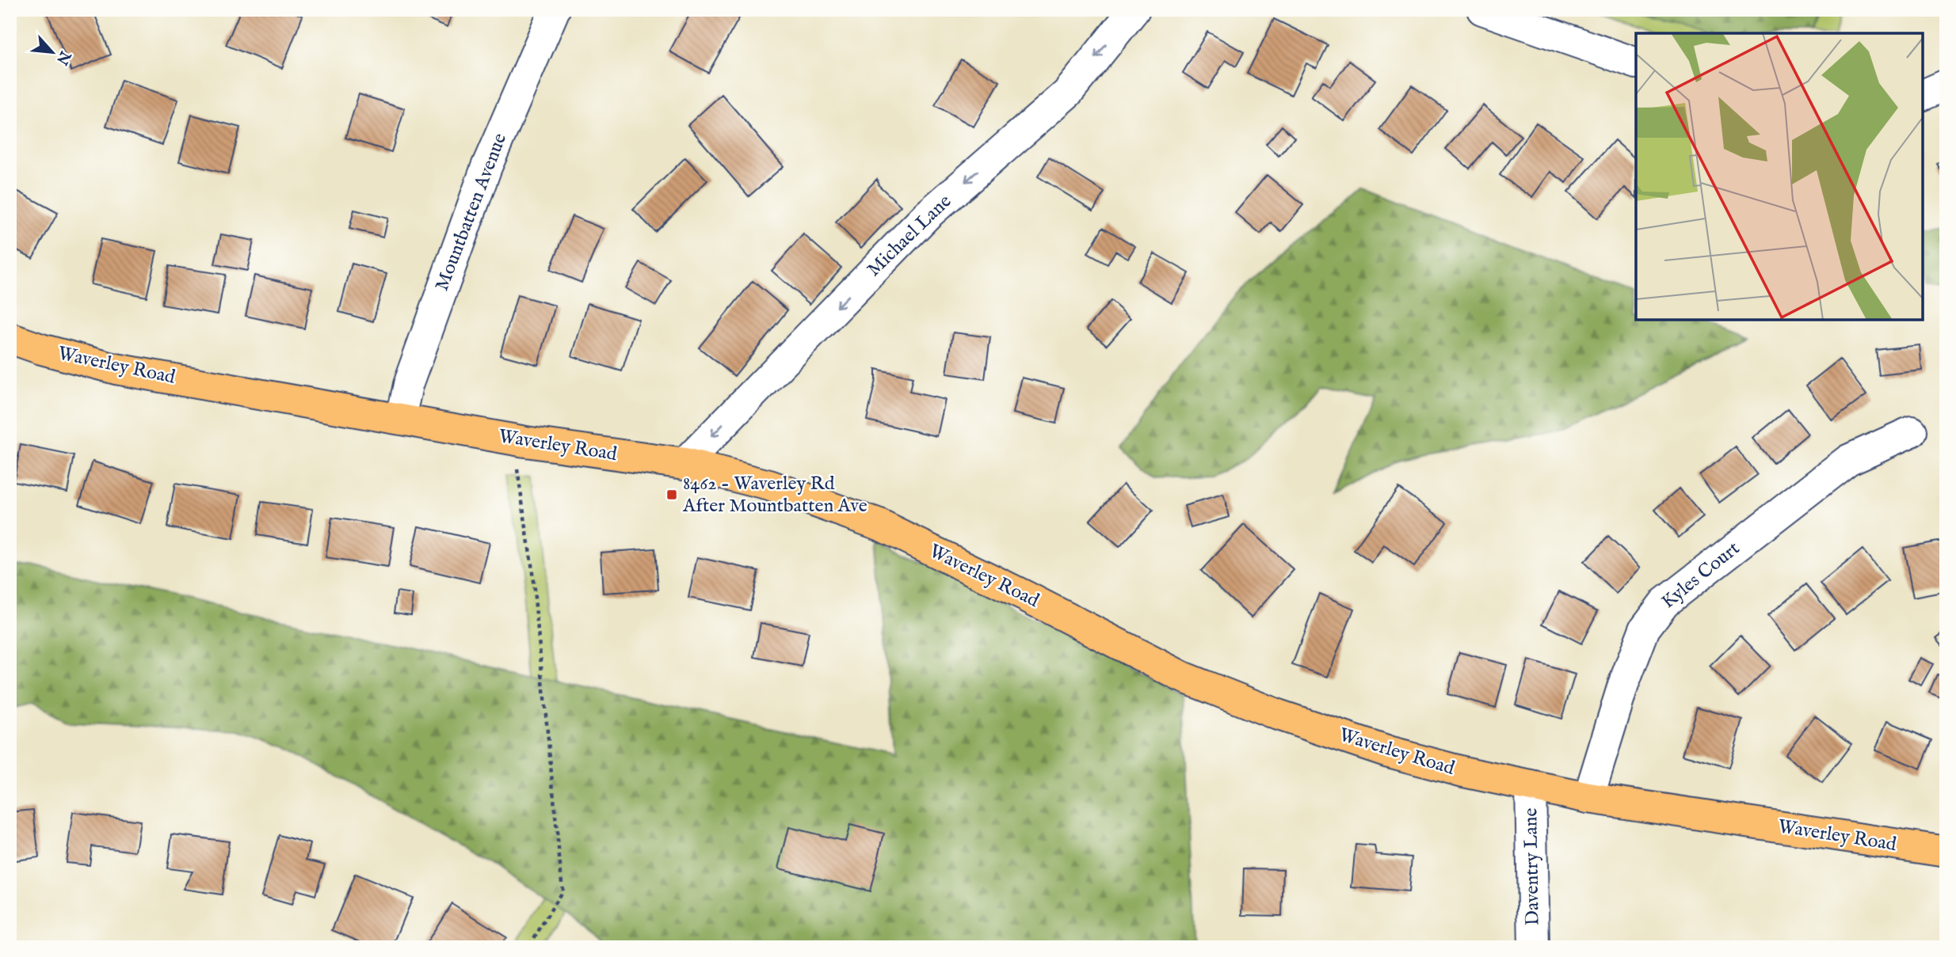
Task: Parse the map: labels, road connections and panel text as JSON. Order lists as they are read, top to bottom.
{
  "streets": {
    "main road": ["Waverley Road"],
    "street": [
      "Mountbatten Avenue",
      "Michael Lane",
      "Kyles Court",
      "Daventry Lane"
    ]
  },
  "crossings": [
    ["Mountbatten Avenue", "Waverley Road"],
    ["Michael Lane", "Waverley Road"],
    ["Waverley Road", "Kyles Court"],
    ["Waverley Road", "Daventry Lane"]
  ],
  "one_way": ["Michael Lane"],
  "places": {
    "transit": ["8462 - Waverley Rd After Mountbatten Ave"]
  },
  "north": "bottom right"
}
